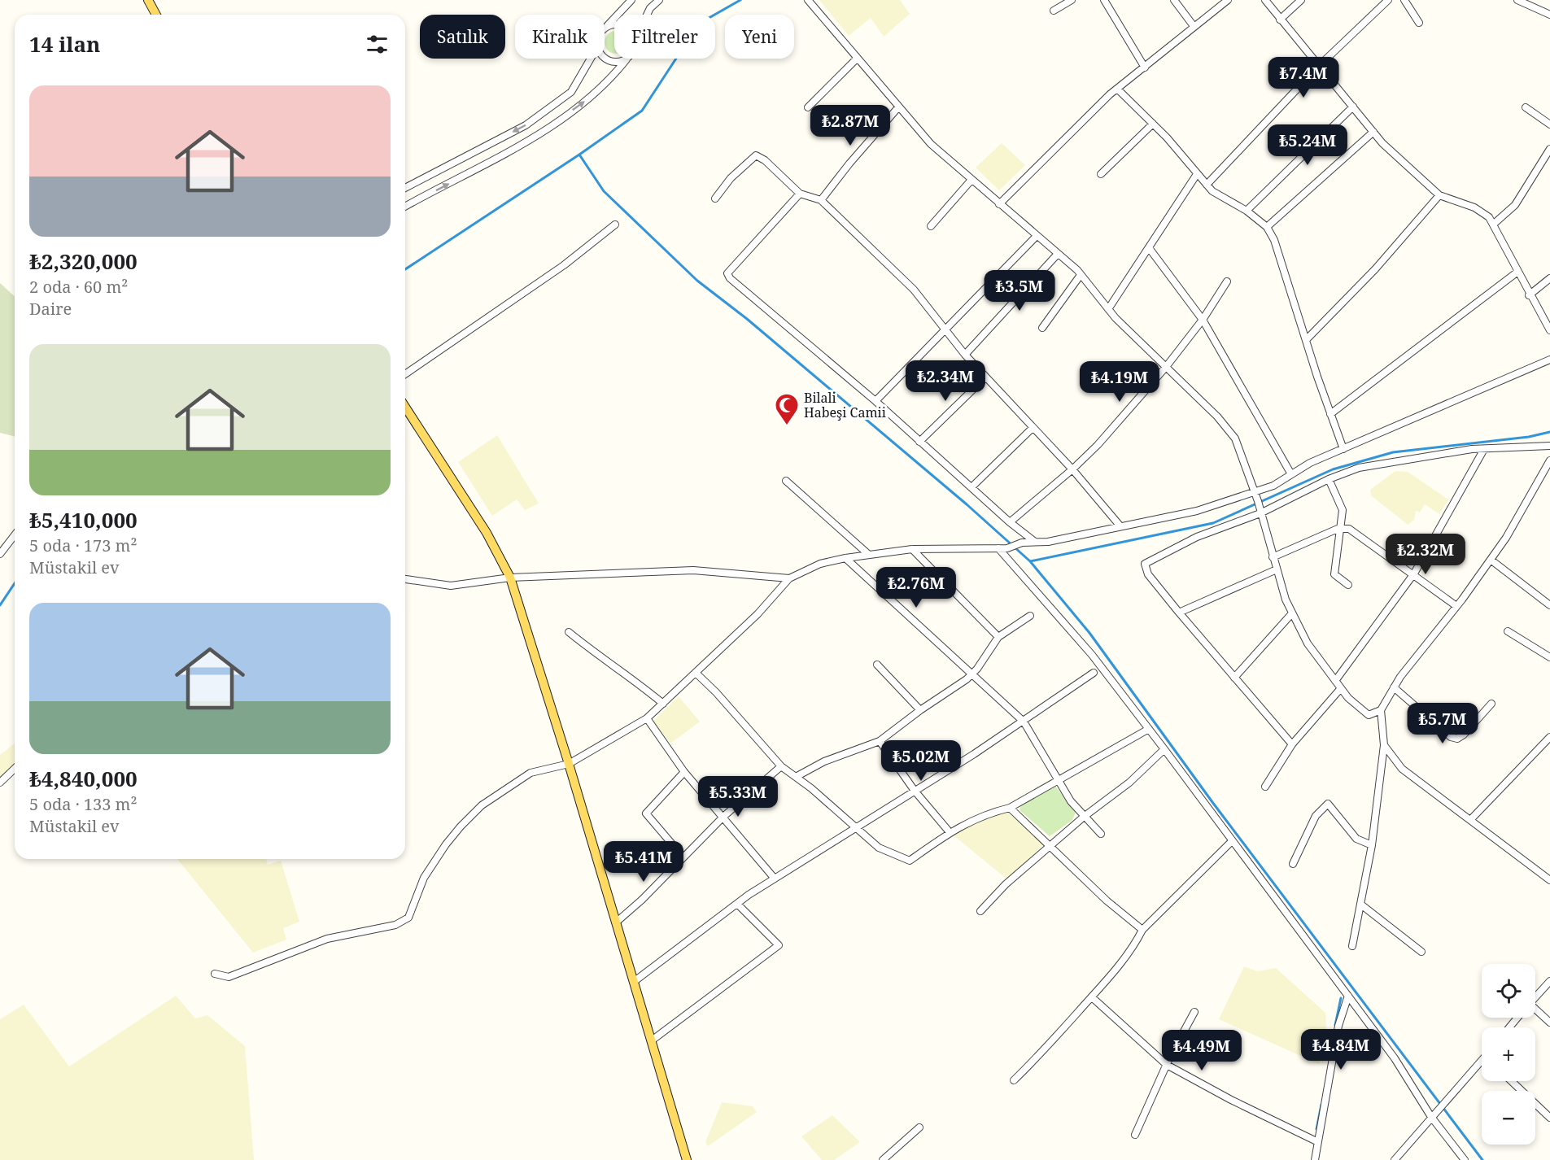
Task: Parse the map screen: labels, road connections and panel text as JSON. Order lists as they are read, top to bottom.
{
  "places": {
    "mosque": ["Bilali Habeşi Camii"]
  },
  "page": {
    "chip": [
      "Satılık",
      "Kiralık",
      "Filtreler",
      "Yeni"
    ],
    "heading": "14 ilan",
    "price": [
      "₺7.4M",
      "₺2.87M",
      "₺5.24M",
      "₺3.5M",
      "₺2.34M",
      "₺4.19M",
      "₺2.32M",
      "₺2.76M",
      "₺5.7M",
      "₺5.02M",
      "₺5.33M",
      "₺5.41M",
      "₺4.84M",
      "₺4.49M"
    ],
    "list": [
      {
        "name": "₺2,320,000",
        "note": "2 oda · 60 m² · Daire"
      },
      {
        "name": "₺5,410,000",
        "note": "5 oda · 173 m² · Müstakil ev"
      },
      {
        "name": "₺4,840,000",
        "note": "5 oda · 133 m² · Müstakil ev"
      }
    ],
    "map_buttons": ["+", "−"]
  }
}
